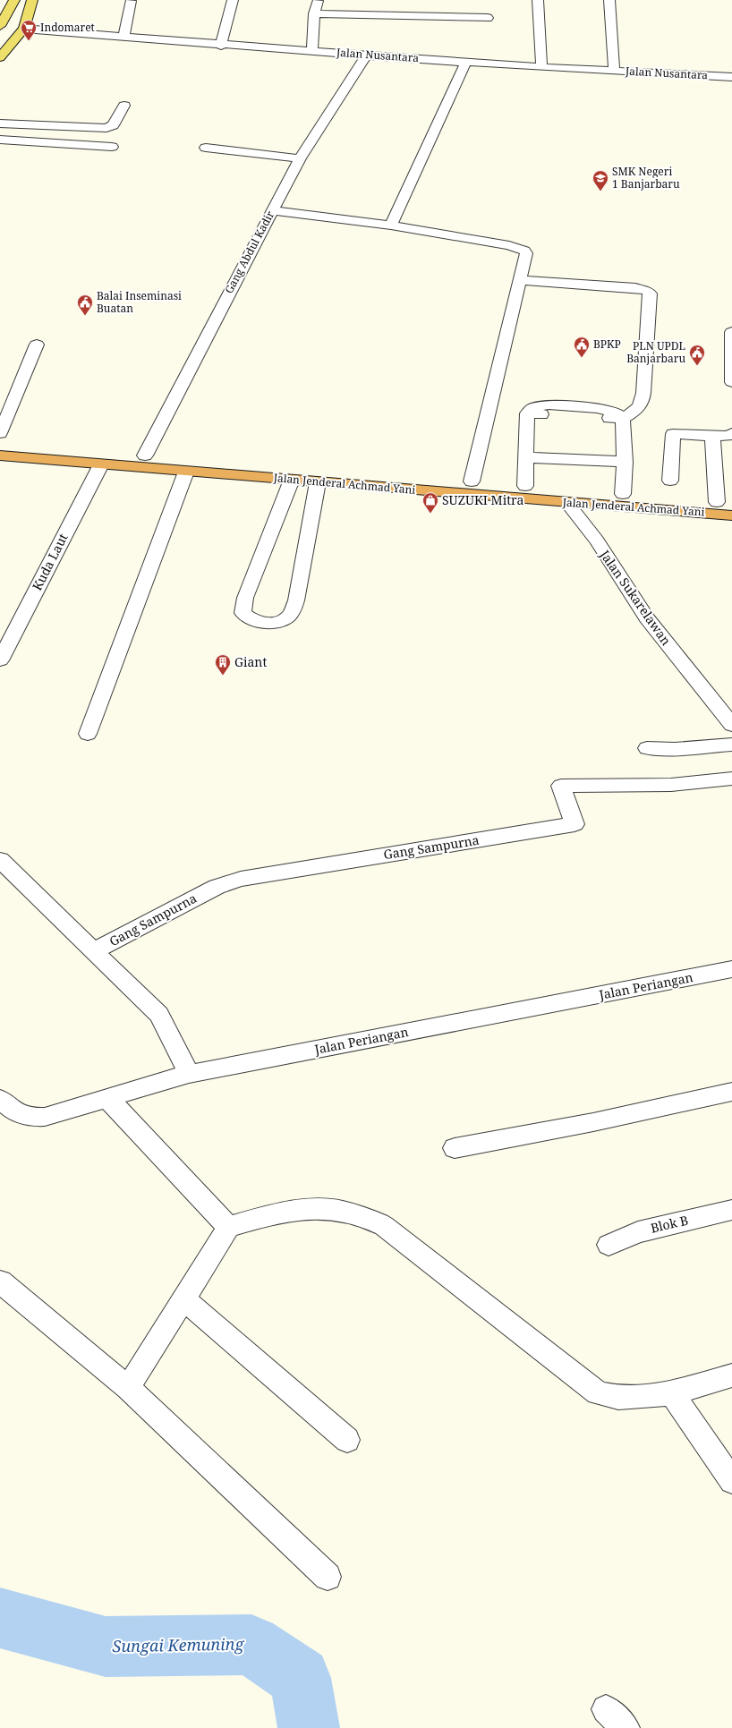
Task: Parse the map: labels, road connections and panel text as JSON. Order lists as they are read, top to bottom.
{
  "streets": {
    "highway": ["Jalan Jenderal Achmad Yani"],
    "street": [
      "Jalan Nusantara",
      "Gang Abdul Kadir",
      "Kuda Laut",
      "Jalan Sukarelawan",
      "Gang Sampurna",
      "Jalan Periangan",
      "Blok B"
    ]
  },
  "crossings": [
    ["Jalan Nusantara", "Gang Abdul Kadir"],
    ["Gang Abdul Kadir", "Jalan Jenderal Achmad Yani"],
    ["Jalan Jenderal Achmad Yani", "Kuda Laut"],
    ["Jalan Jenderal Achmad Yani", "Jalan Sukarelawan"]
  ],
  "water": ["Sungai Kemuning"],
  "places": {
    "supermarket": ["Indomaret"],
    "school or university": ["SMK Negeri 1 Banjarbaru"],
    "public building": ["Balai Inseminasi Buatan", "BPKP", "PLN UPDL Banjarbaru"],
    "shop": ["SUZUKI Mitra"],
    "building": ["Giant"]
  }
}
